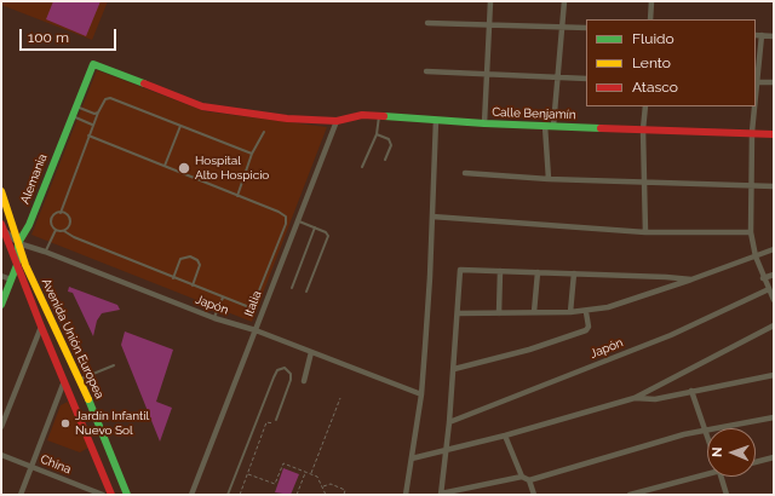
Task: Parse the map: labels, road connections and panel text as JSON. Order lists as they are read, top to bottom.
{
  "streets": {
    "street": [
      "Calle Benjamín",
      "Alemania",
      "Italia",
      "Japón",
      "Avenida Unión Europea",
      "China"
    ]
  },
  "crossings": [
    ["Calle Benjamín", "Alemania"],
    ["Calle Benjamín", "Italia"],
    ["Alemania", "Japón"],
    ["Alemania", "Avenida Unión Europea"],
    ["Italia", "Japón"],
    ["Japón", "Avenida Unión Europea"]
  ],
  "places": ["Hospital Alto Hospicio", "Jardín Infantil Nuevo Sol"],
  "legend": ["Fluido", "Lento", "Atasco"],
  "scale_bar": "100 m",
  "north": "left"
}
